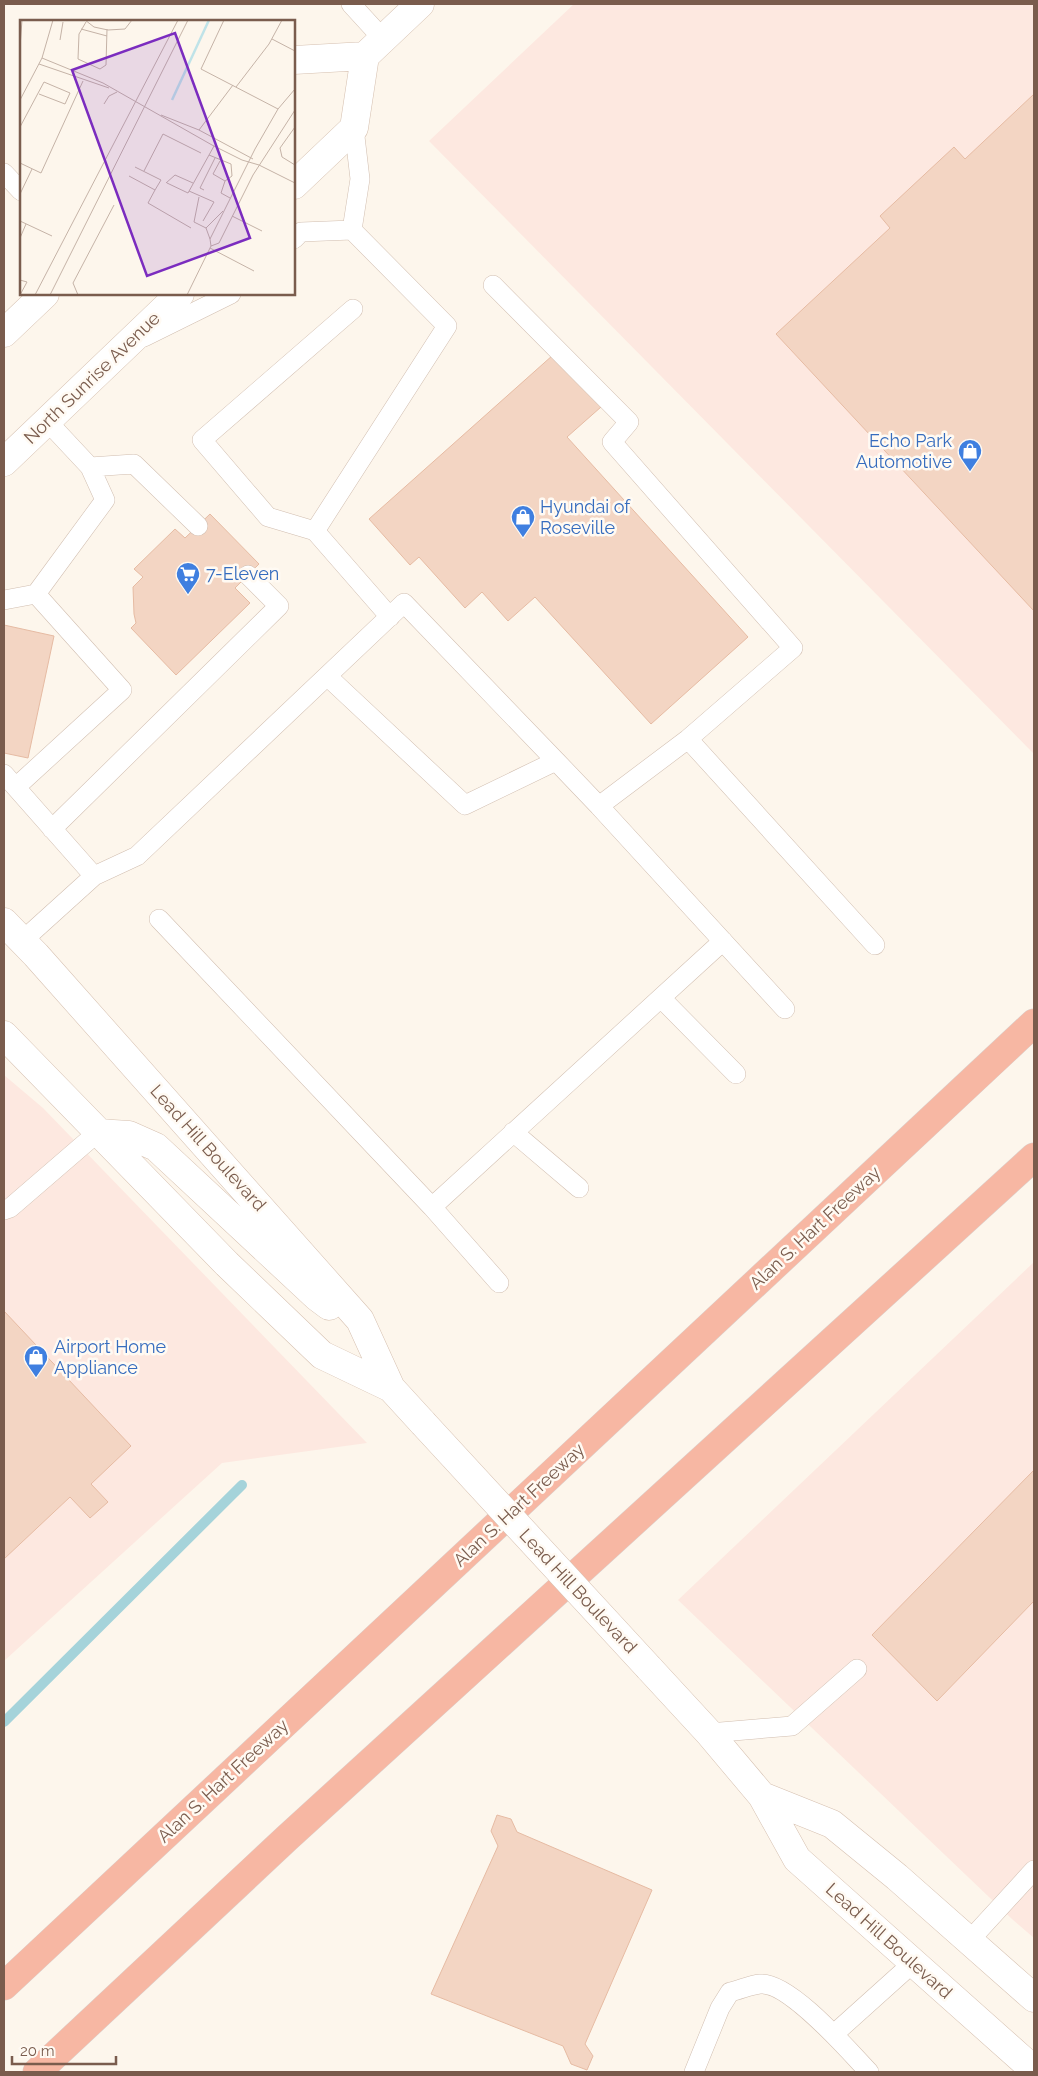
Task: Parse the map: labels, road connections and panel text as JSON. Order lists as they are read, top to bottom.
{
  "streets": {
    "highway": ["Alan S. Hart Freeway"],
    "main road": ["North Sunrise Avenue", "Lead Hill Boulevard"]
  },
  "places": {
    "shop": ["Echo Park Automotive", "Hyundai of Roseville", "Airport Home Appliance"],
    "supermarket": ["7-Eleven"]
  },
  "scale_bar": "20 m"
}
